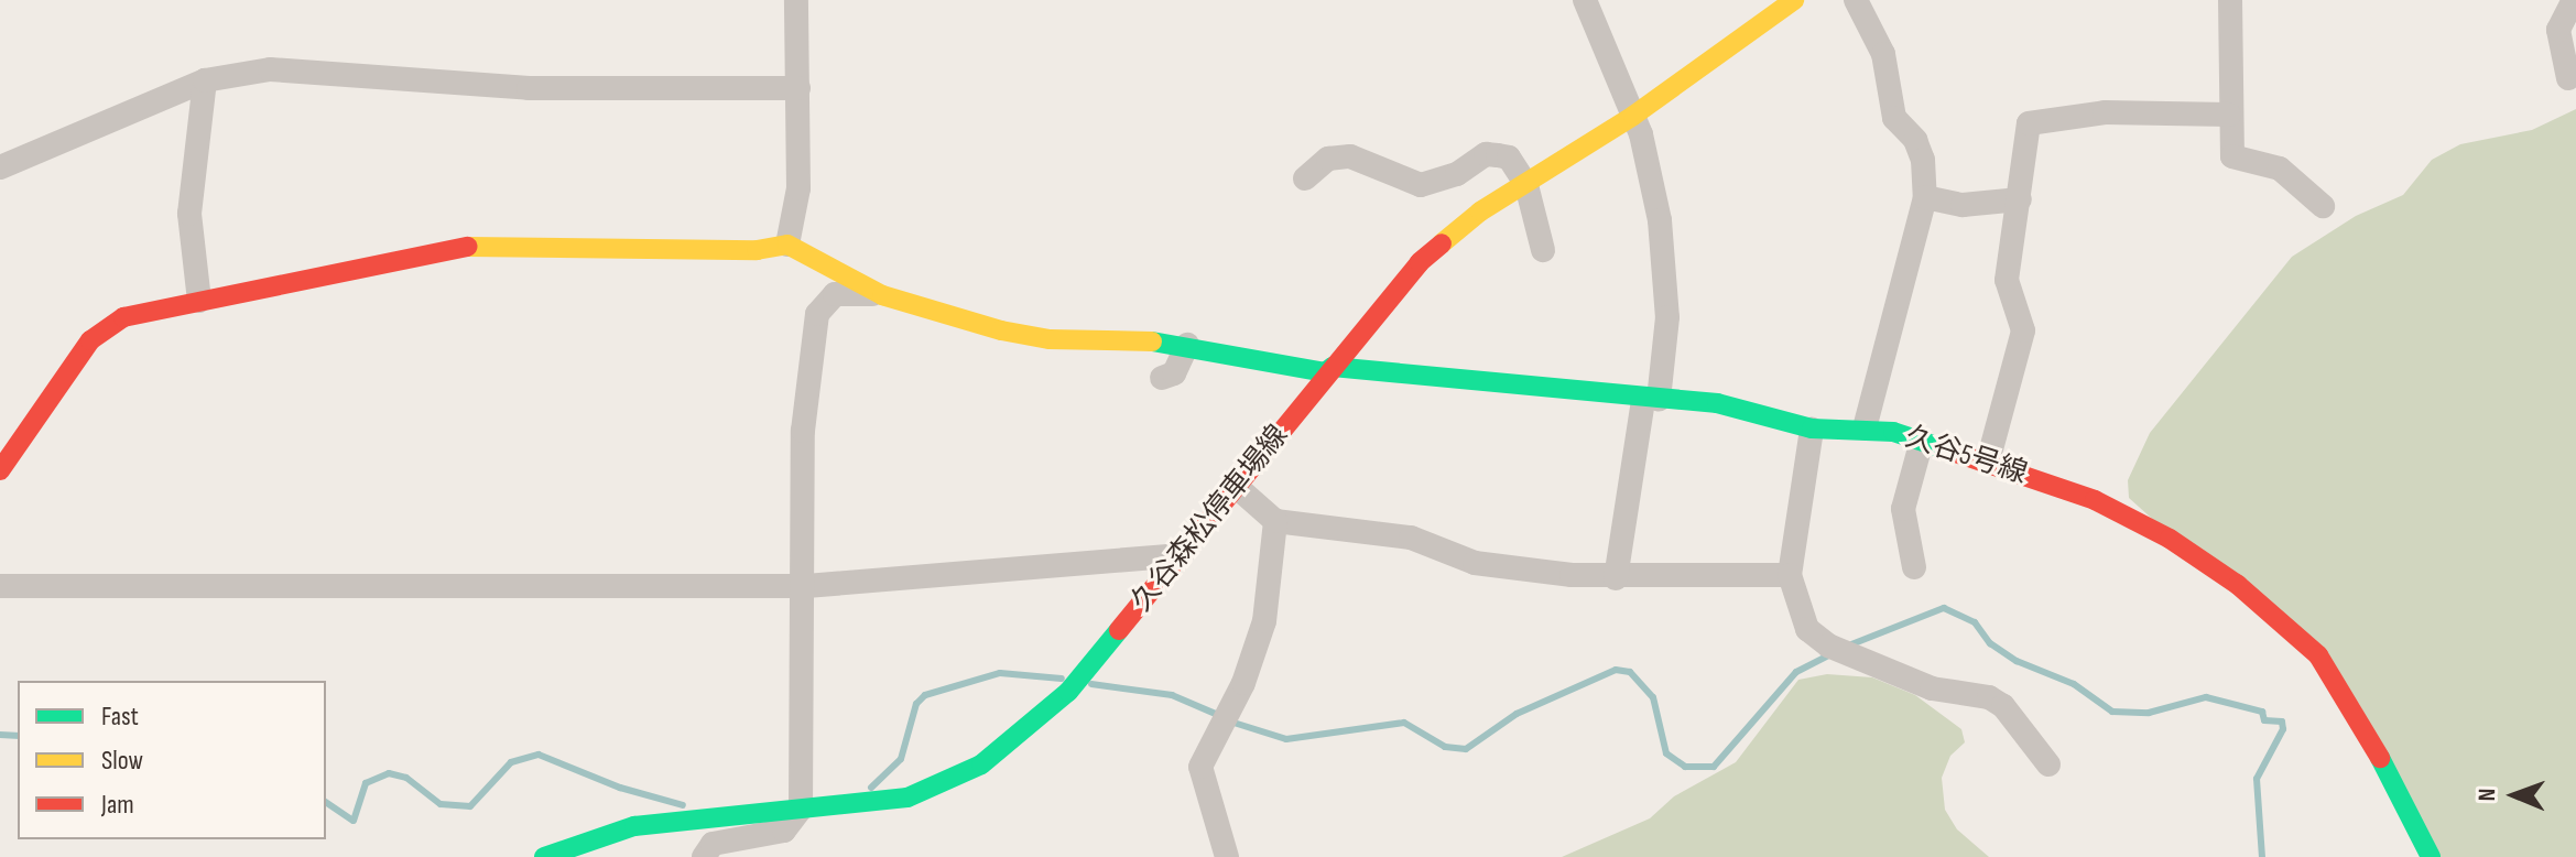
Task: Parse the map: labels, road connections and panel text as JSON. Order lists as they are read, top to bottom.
{
  "streets": {
    "street": ["久谷5号線", "久谷森松停車場線"]
  },
  "crossings": [
    ["久谷5号線", "久谷森松停車場線"]
  ],
  "legend": ["Fast", "Slow", "Jam"],
  "north": "left"
}
